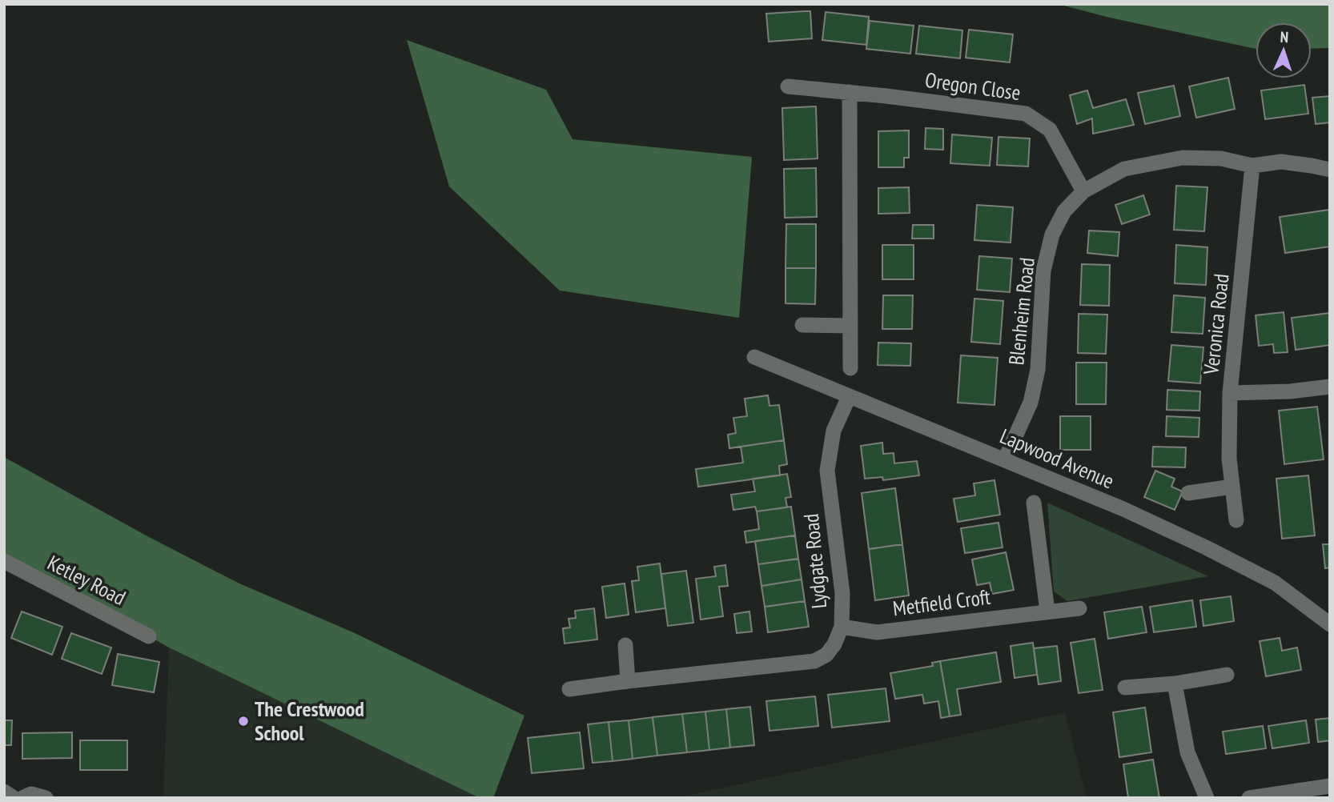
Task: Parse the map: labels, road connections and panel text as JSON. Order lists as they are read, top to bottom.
{
  "streets": {
    "street": [
      "Oregon Close",
      "Blenheim Road",
      "Veronica Road",
      "Lapwood Avenue",
      "Lydgate Road",
      "Ketley Road",
      "Metfield Croft"
    ]
  },
  "crossings": [
    ["Oregon Close", "Blenheim Road"],
    ["Blenheim Road", "Veronica Road"],
    ["Blenheim Road", "Lapwood Avenue"],
    ["Lapwood Avenue", "Lydgate Road"],
    ["Lydgate Road", "Metfield Croft"]
  ],
  "places": ["The Crestwood School"],
  "north": "top"
}
